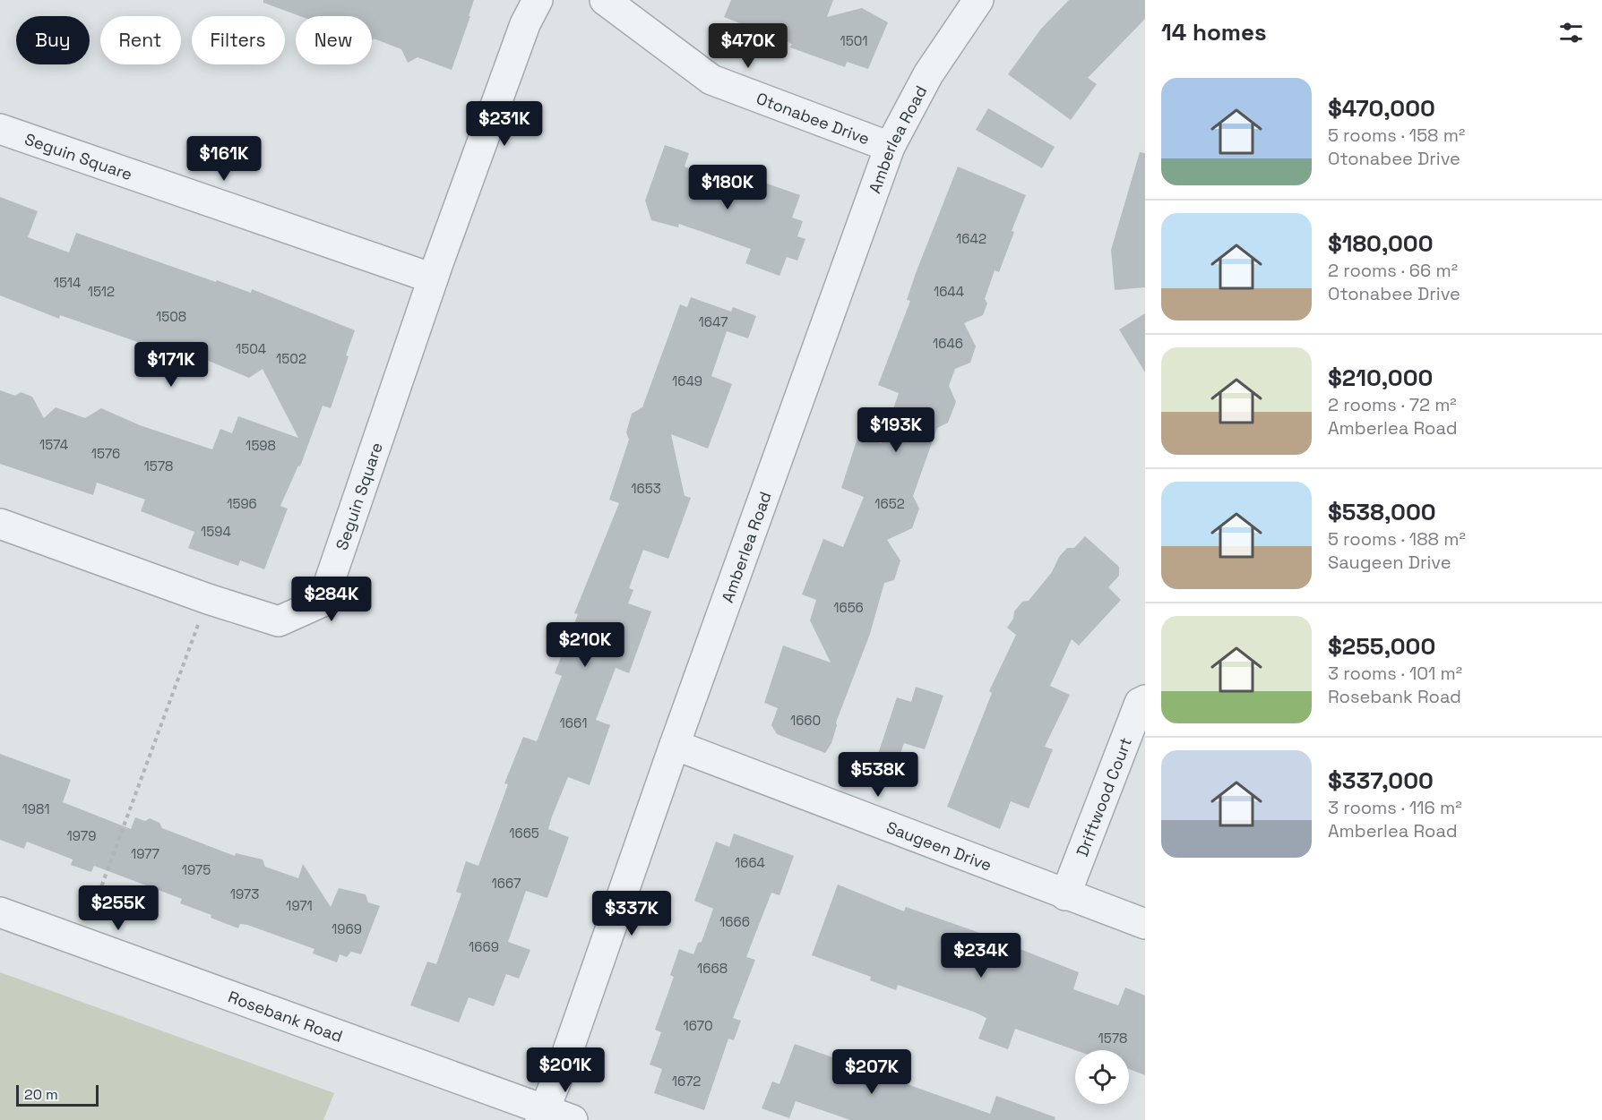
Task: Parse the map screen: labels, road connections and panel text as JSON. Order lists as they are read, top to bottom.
{
  "streets": {
    "street": [
      "Otonabee Drive",
      "Amberlea Road",
      "Seguin Square",
      "Driftwood Court",
      "Saugeen Drive",
      "Rosebank Road"
    ]
  },
  "crossings": [
    ["Otonabee Drive", "Amberlea Road"],
    ["Amberlea Road", "Saugeen Drive"],
    ["Amberlea Road", "Rosebank Road"],
    ["Driftwood Court", "Saugeen Drive"]
  ],
  "house_numbers": [
    "1501",
    "1642",
    "1514",
    "1512",
    "1644",
    "1508",
    "1647",
    "1646",
    "1504",
    "1502",
    "1649",
    "1574",
    "1598",
    "1576",
    "1578",
    "1653",
    "1596",
    "1652",
    "1594",
    "1656",
    "1660",
    "1661",
    "1981",
    "1665",
    "1979",
    "1977",
    "1664",
    "1975",
    "1667",
    "1973",
    "1971",
    "1666",
    "1969",
    "1669",
    "1668",
    "1670",
    "1578",
    "1672"
  ],
  "scale_bar": "20 m",
  "page": {
    "heading": "14 homes",
    "chip": [
      "Buy",
      "Rent",
      "Filters",
      "New"
    ],
    "price": [
      "$470K",
      "$231K",
      "$161K",
      "$180K",
      "$171K",
      "$193K",
      "$284K",
      "$210K",
      "$538K",
      "$255K",
      "$337K",
      "$234K",
      "$201K",
      "$207K"
    ],
    "list": [
      {
        "name": "$470,000",
        "note": "5 rooms · 158 m² · Otonabee Drive"
      },
      {
        "name": "$180,000",
        "note": "2 rooms · 66 m² · Otonabee Drive"
      },
      {
        "name": "$210,000",
        "note": "2 rooms · 72 m² · Amberlea Road"
      },
      {
        "name": "$538,000",
        "note": "5 rooms · 188 m² · Saugeen Drive"
      },
      {
        "name": "$255,000",
        "note": "3 rooms · 101 m² · Rosebank Road"
      },
      {
        "name": "$337,000",
        "note": "3 rooms · 116 m² · Amberlea Road"
      }
    ],
    "scale": "20 m"
  }
}
